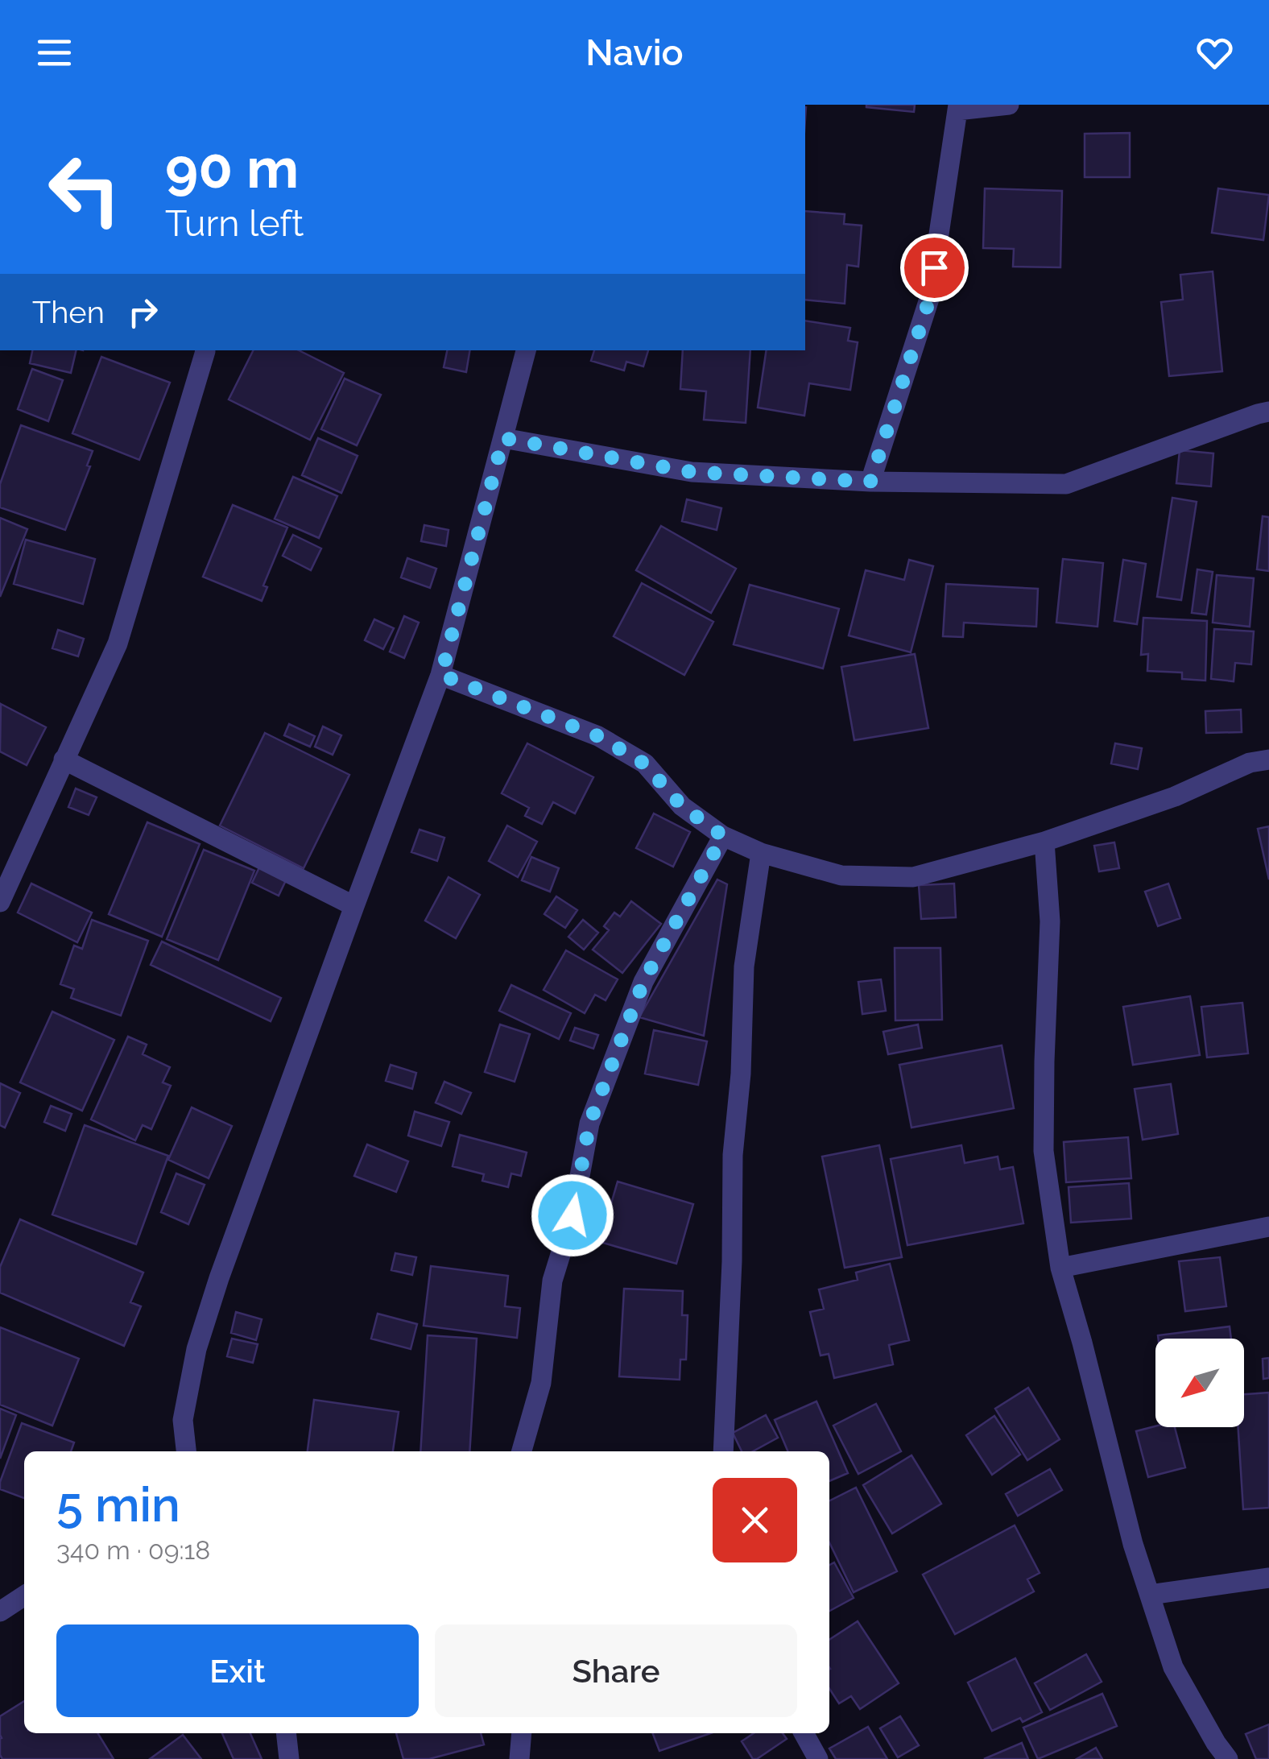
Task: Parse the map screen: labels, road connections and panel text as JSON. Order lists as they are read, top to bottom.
{
  "north": "bottom left",
  "page": {
    "header": "Navio",
    "turn": ["90 m", "Turn left"],
    "then": "Then",
    "heading": ["5 min", "340 m · 09:18"],
    "buttons": ["Exit", "Share"]
  }
}
